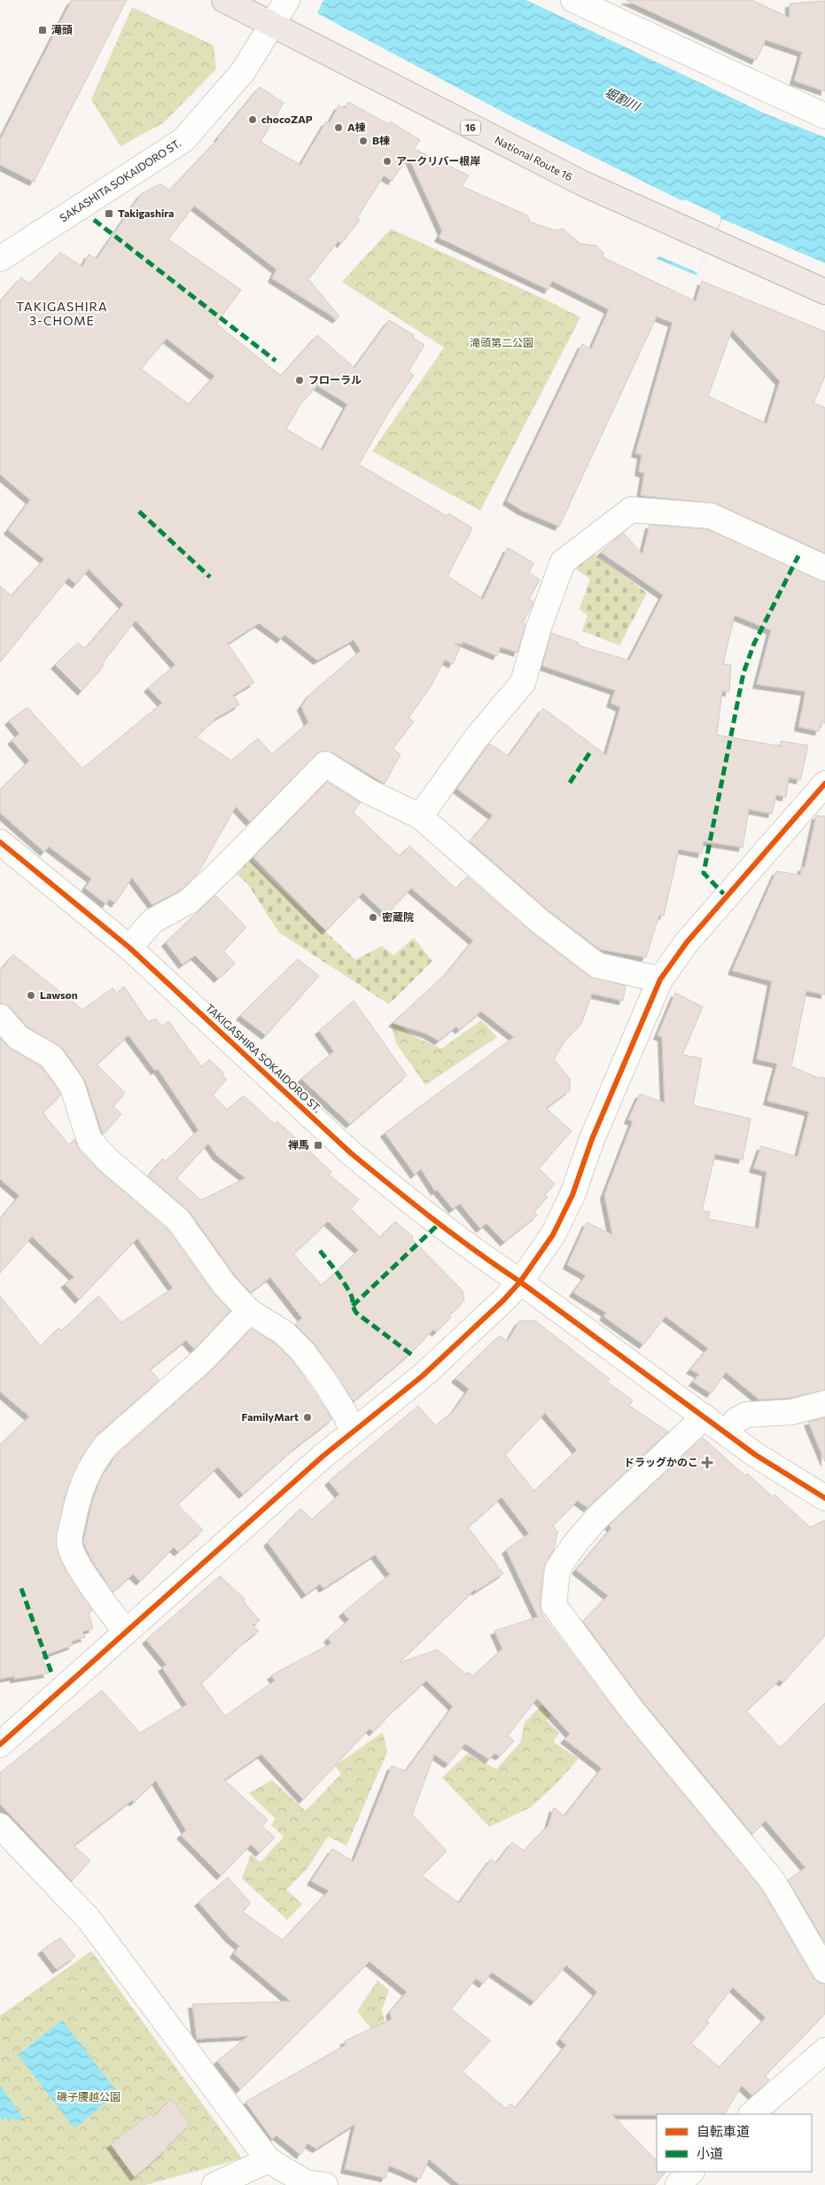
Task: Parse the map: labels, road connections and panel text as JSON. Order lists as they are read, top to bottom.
{
  "streets": {
    "highway": ["16", "National Route 16"],
    "street": ["SAKASHITA SOKAIDORO ST.", "TAKIGASHIRA SOKAIDORO ST."]
  },
  "crossings": [
    ["National Route 16", "SAKASHITA SOKAIDORO ST."]
  ],
  "districts": ["TAKIGASHIRA 3-CHOME"],
  "water": ["堀割川"],
  "parks": ["滝頭第二公園", "磯子腰越公園"],
  "places": {
    "transit": ["滝頭", "Takigashira", "禅馬"],
    "other": [
      "chocoZAP",
      "A棟",
      "B棟",
      "アークリバー根岸",
      "フローラル",
      "密蔵院",
      "Lawson",
      "FamilyMart"
    ],
    "health": ["ドラッグかのこ"]
  },
  "legend": ["自転車道", "小道"]
}
